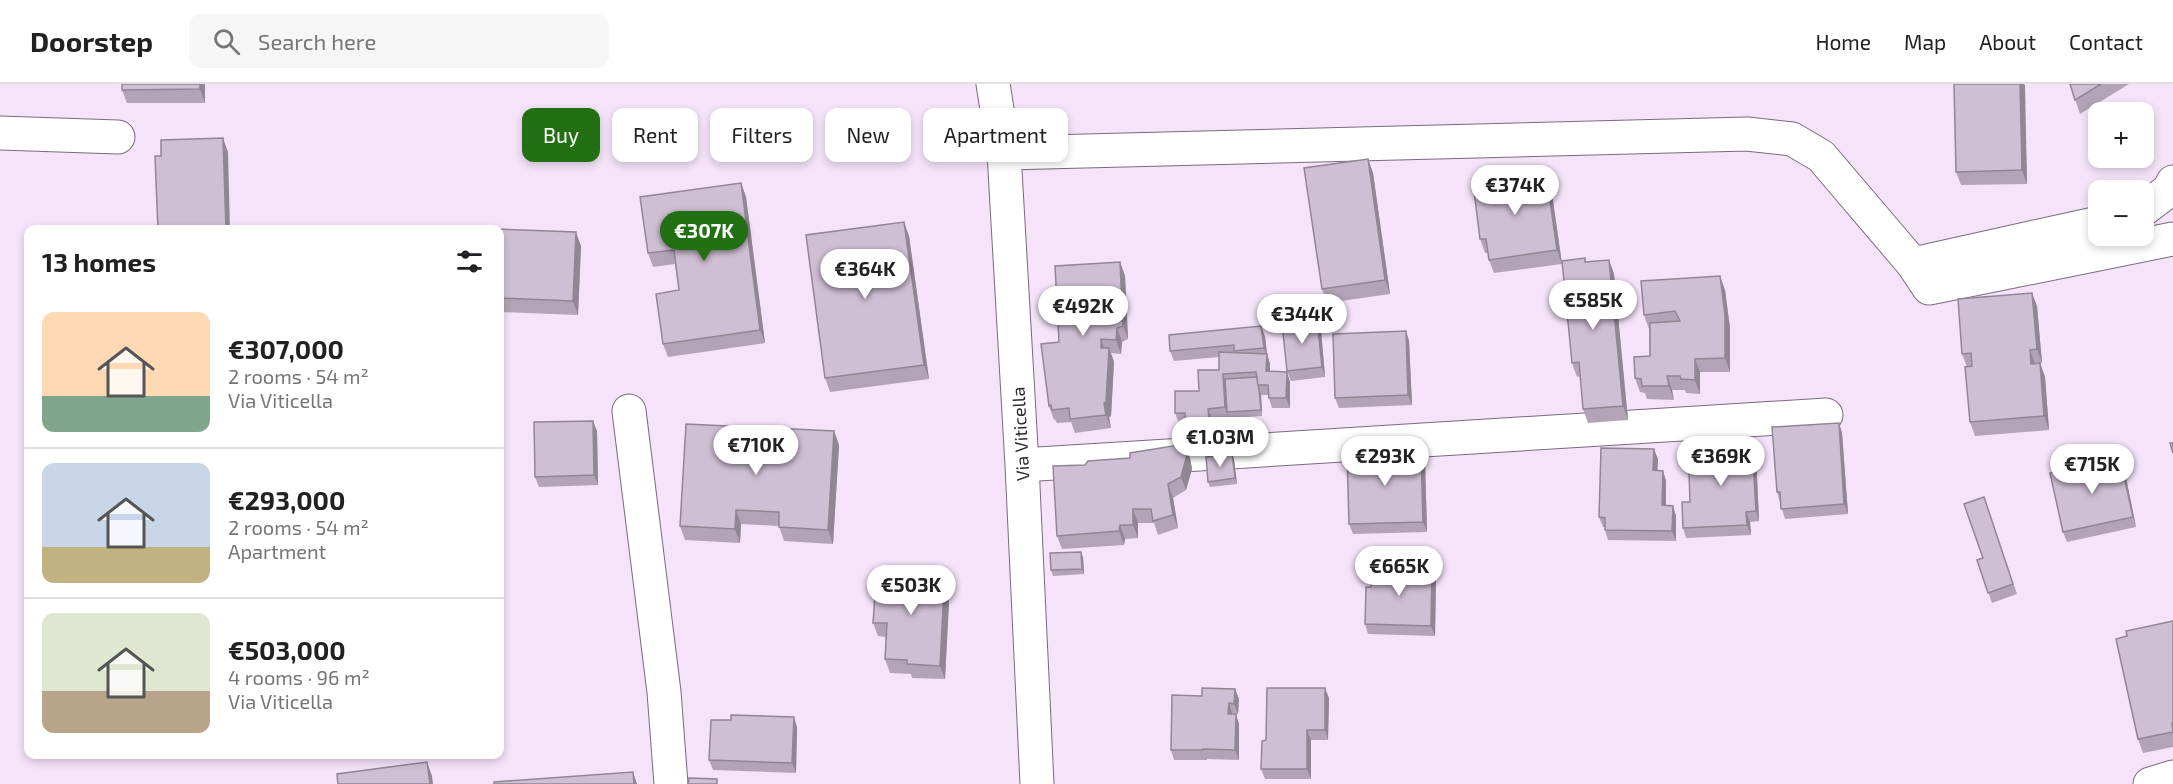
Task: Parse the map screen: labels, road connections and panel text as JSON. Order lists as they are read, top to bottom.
{
  "streets": {
    "street": ["Via Viticella"]
  },
  "page": {
    "header": "Doorstep",
    "search": "Search here",
    "nav": [
      "Home",
      "Map",
      "About",
      "Contact"
    ],
    "map_buttons": ["+", "−"],
    "chip": [
      "Buy",
      "Rent",
      "Filters",
      "New",
      "Apartment"
    ],
    "price": [
      "€374K",
      "€307K",
      "€364K",
      "€585K",
      "€492K",
      "€344K",
      "€1.03M",
      "€710K",
      "€293K",
      "€369K",
      "€715K",
      "€665K",
      "€503K"
    ],
    "heading": "13 homes",
    "list": [
      {
        "name": "€307,000",
        "note": "2 rooms · 54 m² · Via Viticella"
      },
      {
        "name": "€293,000",
        "note": "2 rooms · 54 m² · Apartment"
      },
      {
        "name": "€503,000",
        "note": "4 rooms · 96 m² · Via Viticella"
      }
    ]
  }
}
